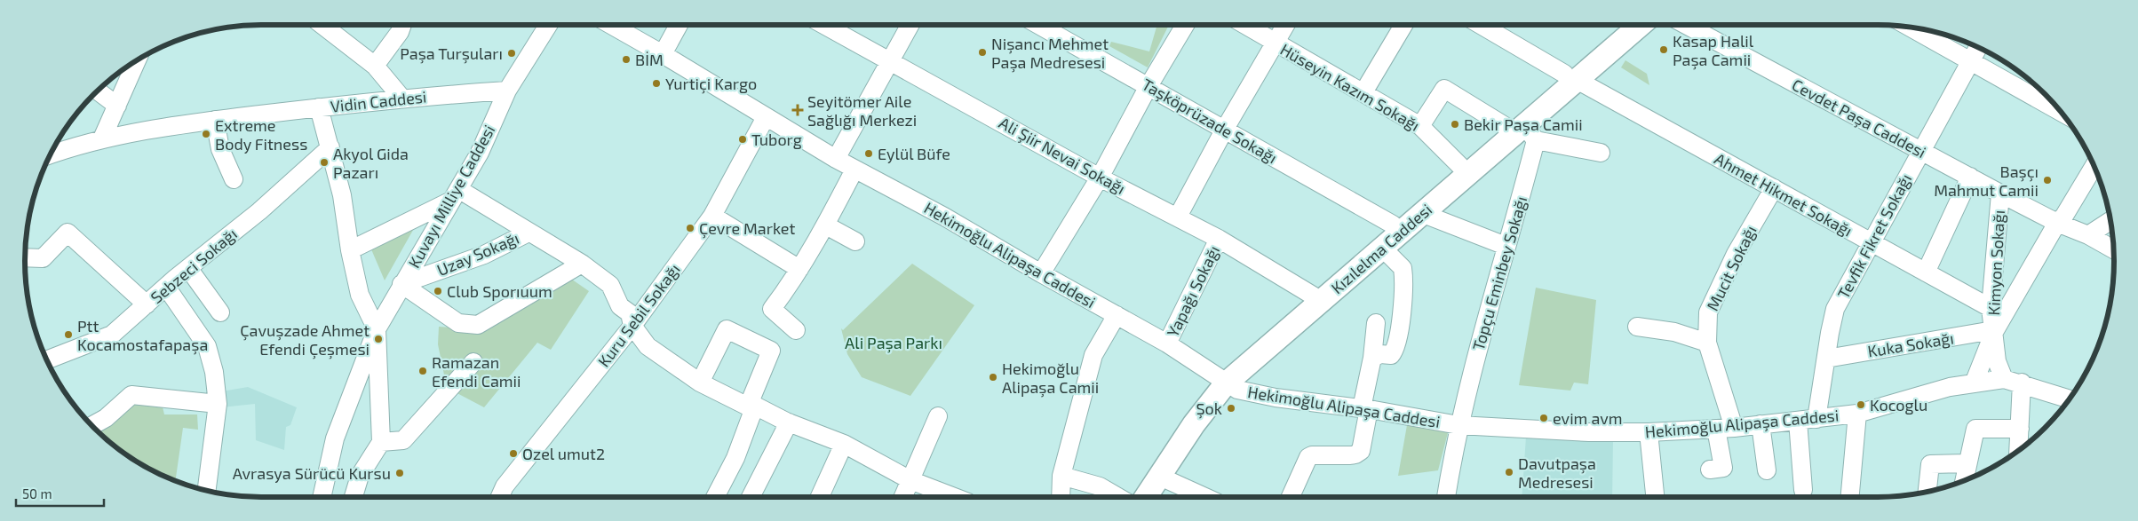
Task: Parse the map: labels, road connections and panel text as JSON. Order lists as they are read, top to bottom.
{
  "streets": {
    "main road": ["Kızılelma Caddesi"],
    "street": [
      "Hüseyin Kazım Sokağı",
      "Vidin Caddesi",
      "Cevdet Paşa Caddesi",
      "Taşköprüzade Sokağı",
      "Ali Şiir Nevai Sokağı",
      "Ahmet Hikmet Sokağı",
      "Kuvayı Milliye Caddesi",
      "Tevfik Fikret Sokağı",
      "Uzay Sokağı",
      "Hekimoğlu Alipaşa Caddesi",
      "Kimyon Sokağı",
      "Sebzeci Sokağı",
      "Mucit Sokağı",
      "Topçu Eminbey Sokağı",
      "Yapağı Sokağı",
      "Kuru Sebil Sokağı",
      "Kuka Sokağı"
    ]
  },
  "crossings": [
    ["Hüseyin Kazım Sokağı", "Kızılelma Caddesi"],
    ["Vidin Caddesi", "Kuvayı Milliye Caddesi"],
    ["Cevdet Paşa Caddesi", "Tevfik Fikret Sokağı"],
    ["Cevdet Paşa Caddesi", "Kimyon Sokağı"],
    ["Taşköprüzade Sokağı", "Kızılelma Caddesi"],
    ["Ali Şiir Nevai Sokağı", "Kızılelma Caddesi"],
    ["Ali Şiir Nevai Sokağı", "Yapağı Sokağı"],
    ["Ahmet Hikmet Sokağı", "Tevfik Fikret Sokağı"],
    ["Ahmet Hikmet Sokağı", "Kızılelma Caddesi"],
    ["Ahmet Hikmet Sokağı", "Kimyon Sokağı"],
    ["Ahmet Hikmet Sokağı", "Mucit Sokağı"],
    ["Kuvayı Milliye Caddesi", "Uzay Sokağı"],
    ["Tevfik Fikret Sokağı", "Hekimoğlu Alipaşa Caddesi"],
    ["Tevfik Fikret Sokağı", "Kuka Sokağı"],
    ["Kızılelma Caddesi", "Hekimoğlu Alipaşa Caddesi"],
    ["Kızılelma Caddesi", "Topçu Eminbey Sokağı"],
    ["Hekimoğlu Alipaşa Caddesi", "Kimyon Sokağı"],
    ["Hekimoğlu Alipaşa Caddesi", "Mucit Sokağı"],
    ["Hekimoğlu Alipaşa Caddesi", "Topçu Eminbey Sokağı"],
    ["Hekimoğlu Alipaşa Caddesi", "Yapağı Sokağı"],
    ["Hekimoğlu Alipaşa Caddesi", "Kuru Sebil Sokağı"],
    ["Kimyon Sokağı", "Kuka Sokağı"]
  ],
  "parks": ["Ali Paşa Parkı"],
  "places": {
    "other": [
      "Kasap Halil Paşa Camii",
      "Nişancı Mehmet Paşa Medresesi",
      "Paşa Turşuları",
      "BİM",
      "Yurtiçi Kargo",
      "Bekir Paşa Camii",
      "Extreme Body Fitness",
      "Tuborg",
      "Eylül Büfe",
      "Akyol Gida Pazarı",
      "Başçı Mahmut Camii",
      "Çevre Market",
      "Club Sporıuum",
      "Ptt Kocamostafapaşa",
      "Çavuşzade Ahmet Efendi Çeşmesi",
      "Ramazan Efendi Camii",
      "Hekimoğlu Alipaşa Camii",
      "Kocoglu",
      "Şok",
      "evim avm",
      "Ozel umut2",
      "Davutpaşa Medresesi",
      "Avrasya Sürücü Kursu"
    ],
    "health": ["Seyitömer Aile Sağlığı Merkezi"]
  },
  "scale_bar": "50 m"
}
